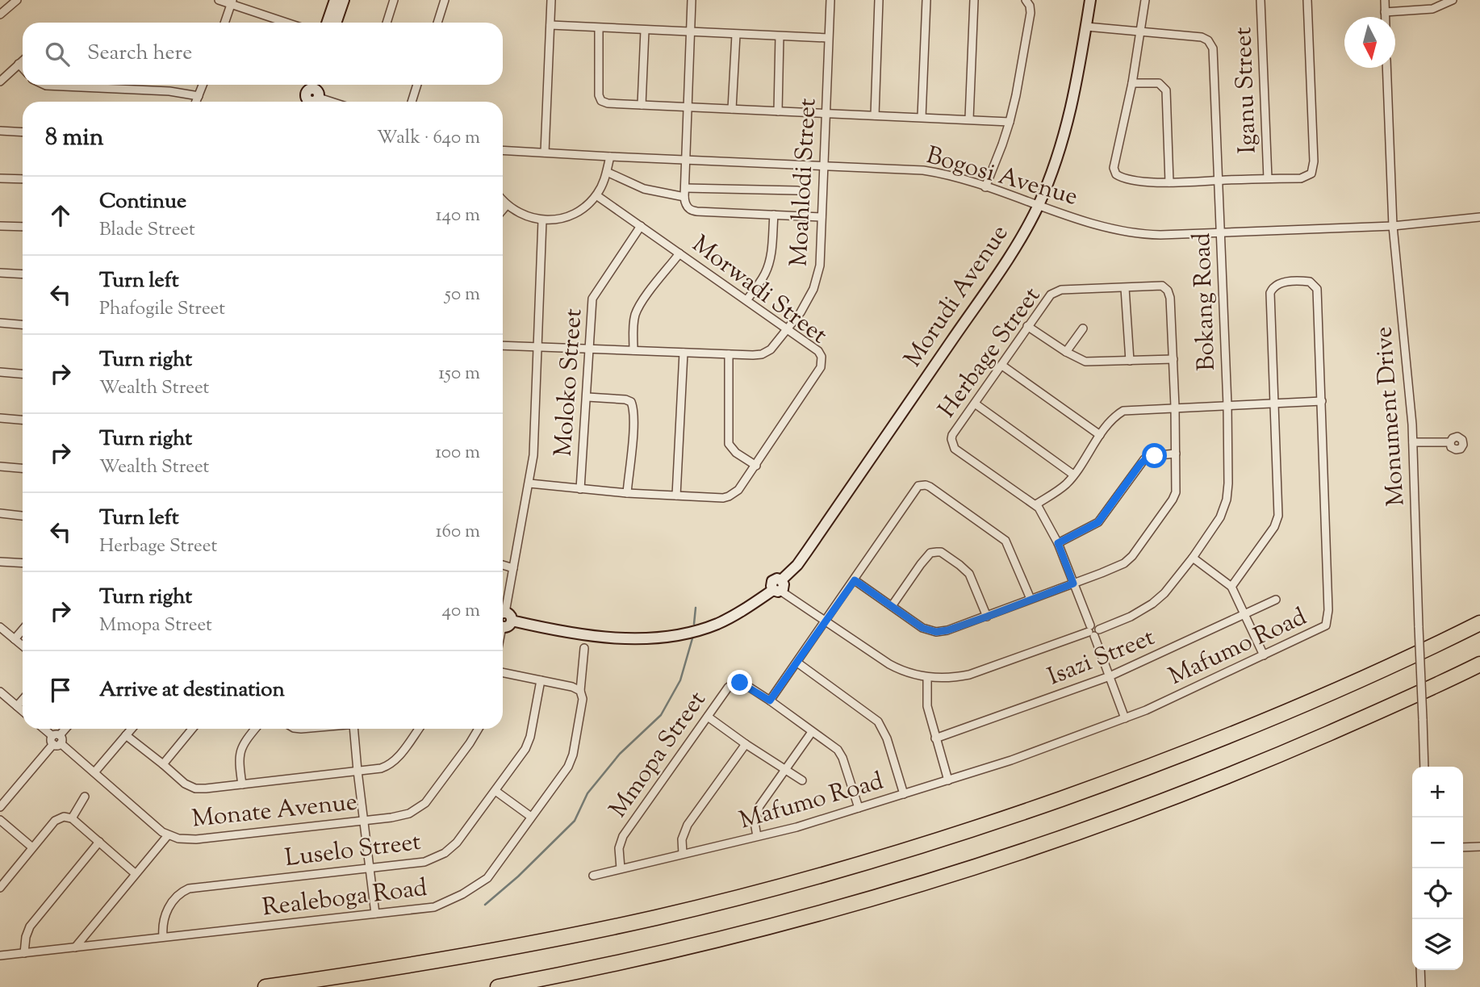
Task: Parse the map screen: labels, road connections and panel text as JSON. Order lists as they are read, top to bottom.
{
  "streets": {
    "street": [
      "Iganu Street",
      "Bogosi Avenue",
      "Moahlodi Street",
      "Morwadi Street",
      "Morudi Avenue",
      "Bokang Road",
      "Herbage Street",
      "Moloko Street",
      "Monument Drive",
      "Mafumo Road",
      "Isazi Street",
      "Mmopa Street",
      "Monate Avenue",
      "Luselo Street",
      "Realeboga Road"
    ]
  },
  "crossings": [
    ["Bogosi Avenue", "Moahlodi Street"],
    ["Bogosi Avenue", "Morudi Avenue"],
    ["Bogosi Avenue", "Bokang Road"],
    ["Bogosi Avenue", "Monument Drive"],
    ["Moahlodi Street", "Morwadi Street"],
    ["Moahlodi Street", "Moloko Street"],
    ["Morwadi Street", "Moloko Street"],
    ["Morudi Avenue", "Bokang Road"],
    ["Mafumo Road", "Mmopa Street"],
    ["Luselo Street", "Realeboga Road"]
  ],
  "north": "bottom",
  "page": {
    "search": "Search here",
    "heading": ["8 min", "Walk · 640 m"],
    "list": [
      ["Continue", "Blade Street", "140 m"],
      ["Turn left", "Phafogile Street", "50 m"],
      ["Turn right", "Wealth Street", "150 m"],
      ["Turn right", "Wealth Street", "100 m"],
      ["Turn left", "Herbage Street", "160 m"],
      ["Turn right", "Mmopa Street", "40 m"],
      "Arrive at destination"
    ],
    "map_buttons": ["+", "−"]
  }
}
